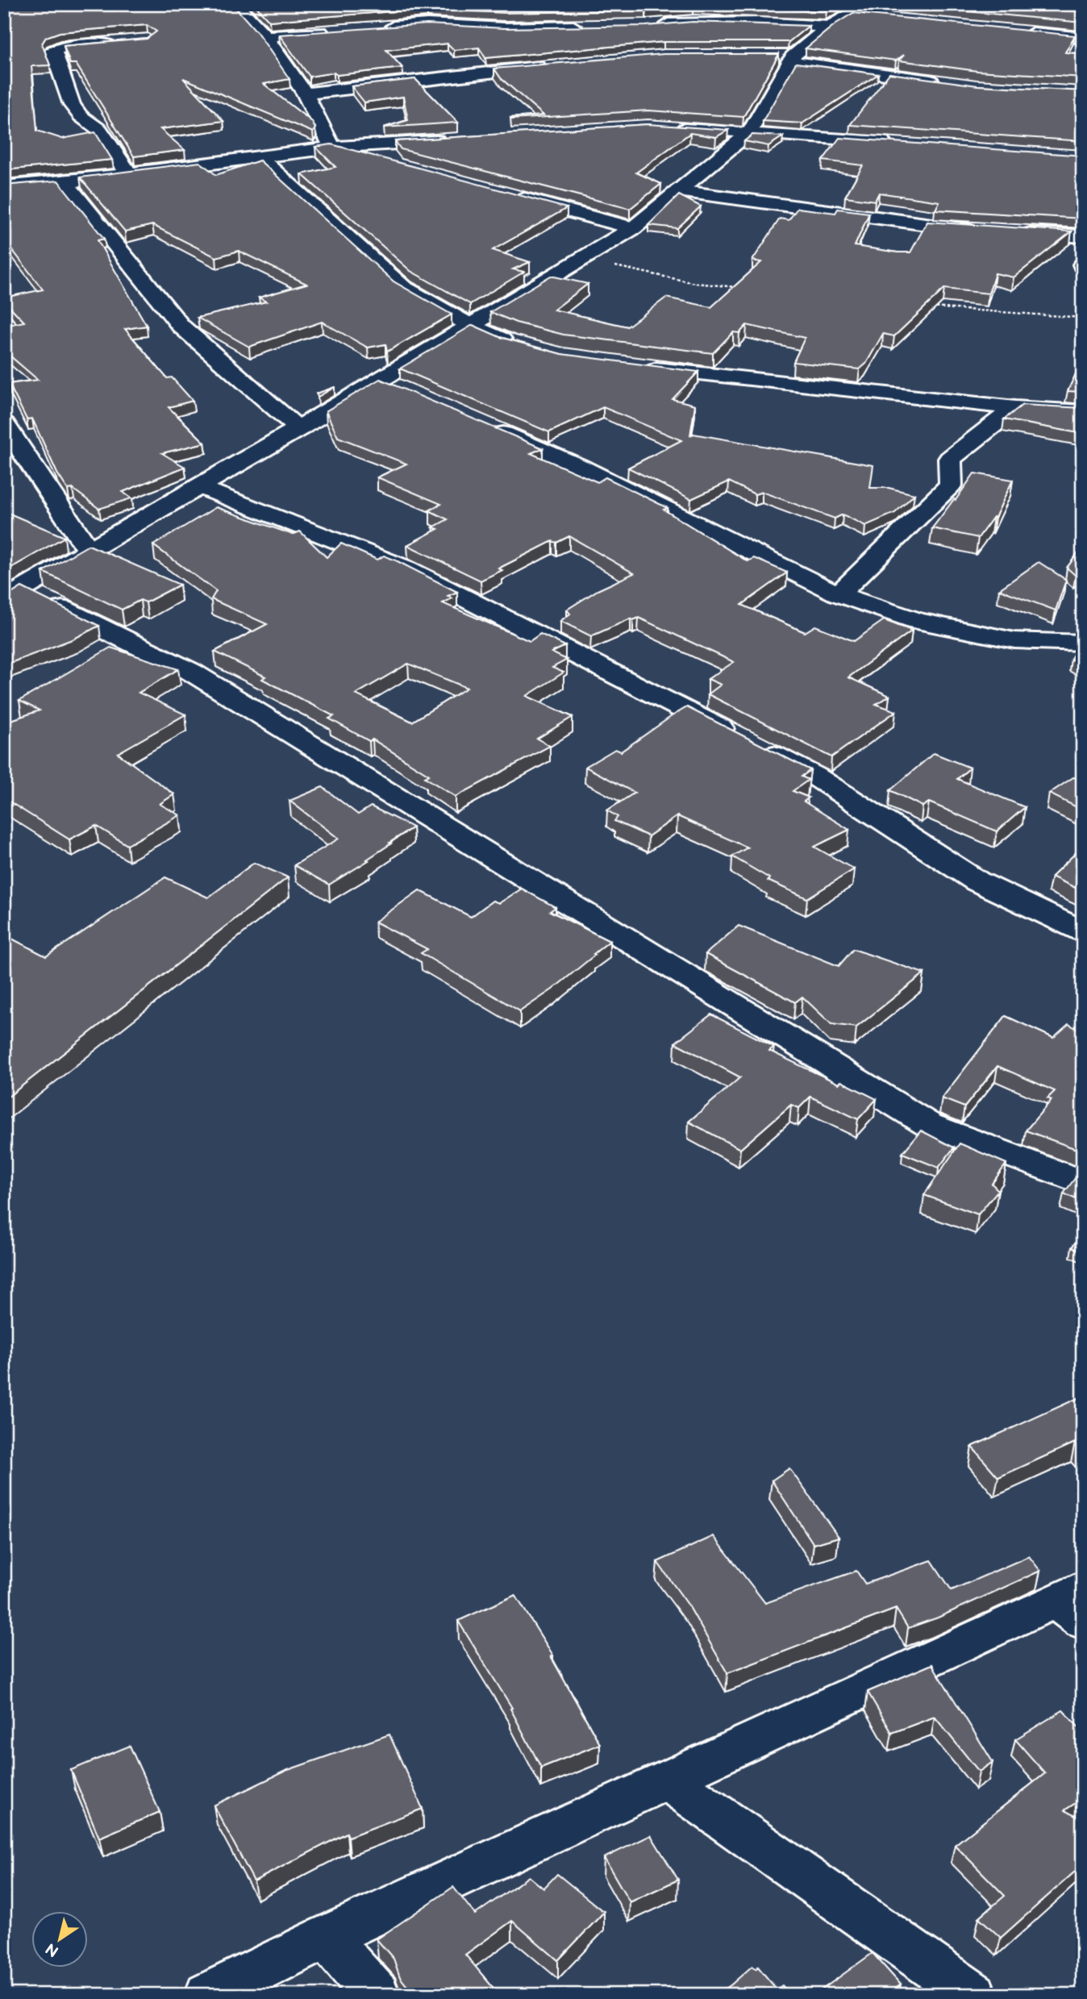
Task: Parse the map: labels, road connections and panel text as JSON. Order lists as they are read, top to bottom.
{
  "north": "bottom left"
}
